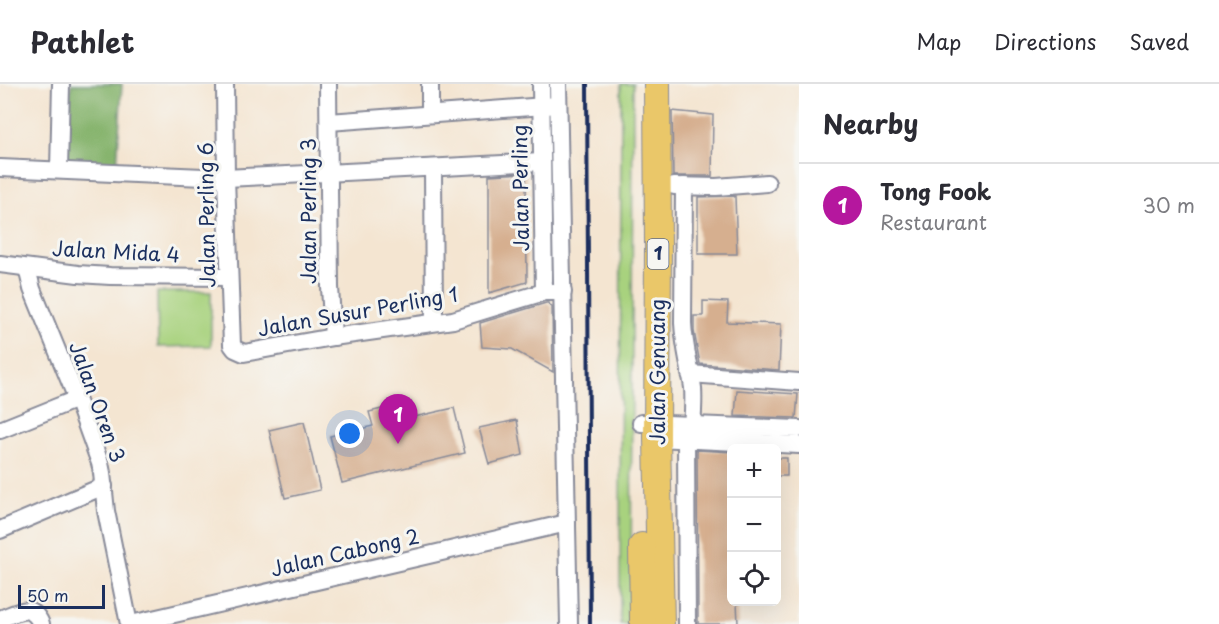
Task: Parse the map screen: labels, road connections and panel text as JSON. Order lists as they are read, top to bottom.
{
  "streets": {
    "highway": ["1", "Jalan Genuang"],
    "street": [
      "Jalan Perling",
      "Jalan Perling 3",
      "Jalan Perling 6",
      "Jalan Mida 4",
      "Jalan Susur Perling 1",
      "Jalan Oren 3",
      "Jalan Cabong 2"
    ]
  },
  "crossings": [
    ["Jalan Perling", "Jalan Susur Perling 1"],
    ["Jalan Perling 3", "Jalan Susur Perling 1"],
    ["Jalan Perling 6", "Jalan Mida 4"],
    ["Jalan Perling 6", "Jalan Susur Perling 1"],
    ["Jalan Mida 4", "Jalan Oren 3"],
    ["Jalan Oren 3", "Jalan Cabong 2"]
  ],
  "scale_bar": "50 m",
  "page": {
    "header": "Pathlet",
    "nav": ["Map", "Directions", "Saved"],
    "heading": "Nearby",
    "list": [
      {
        "mark": "1",
        "name": "Tong Fook",
        "note": "Restaurant",
        "value": "30 m"
      }
    ],
    "pins": "1",
    "map_buttons": ["+", "−"],
    "scale": "50 m"
  }
}
